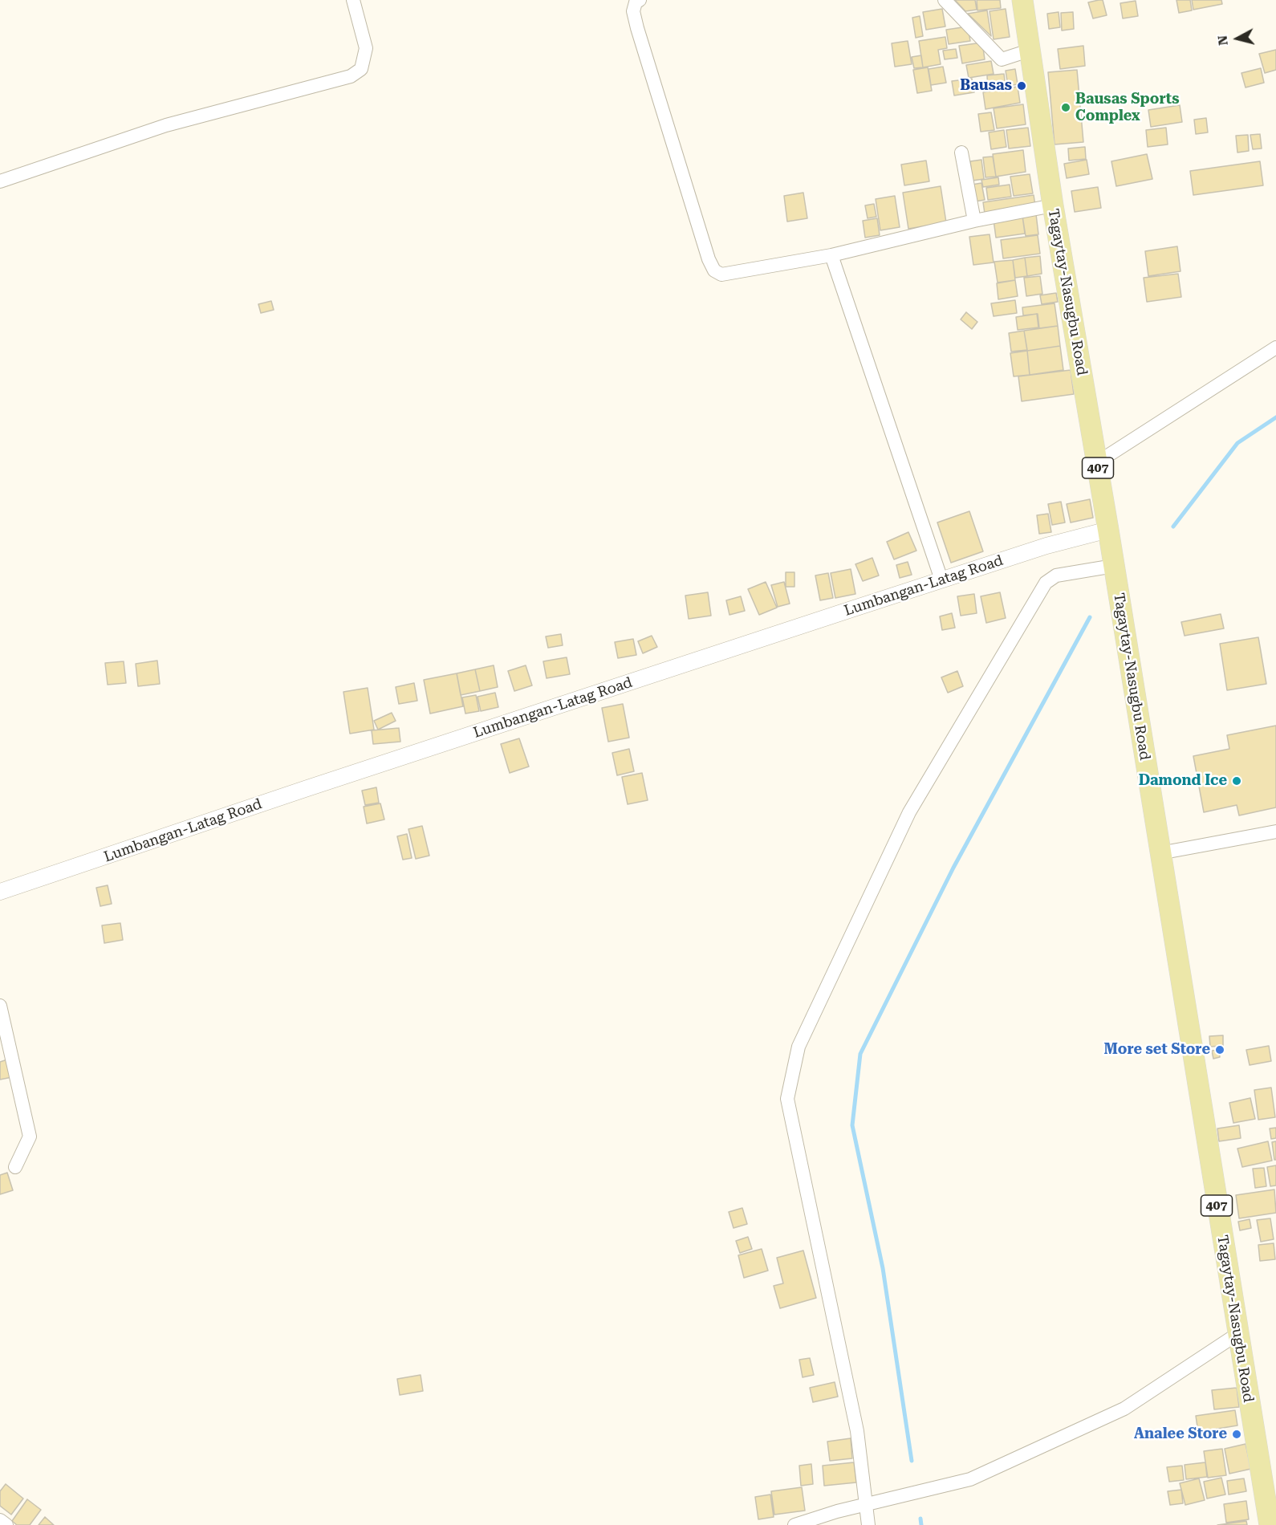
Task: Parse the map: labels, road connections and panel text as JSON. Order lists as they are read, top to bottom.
{
  "streets": {
    "main road": ["Tagaytay-Nasugbu Road", "407"],
    "street": ["Lumbangan-Latag Road"]
  },
  "crossings": [
    ["Tagaytay-Nasugbu Road", "Lumbangan-Latag Road"]
  ],
  "places": [
    "Bausas",
    "Bausas Sports Complex",
    "Damond Ice",
    "More set Store",
    "Analee Store"
  ],
  "north": "left"
}
